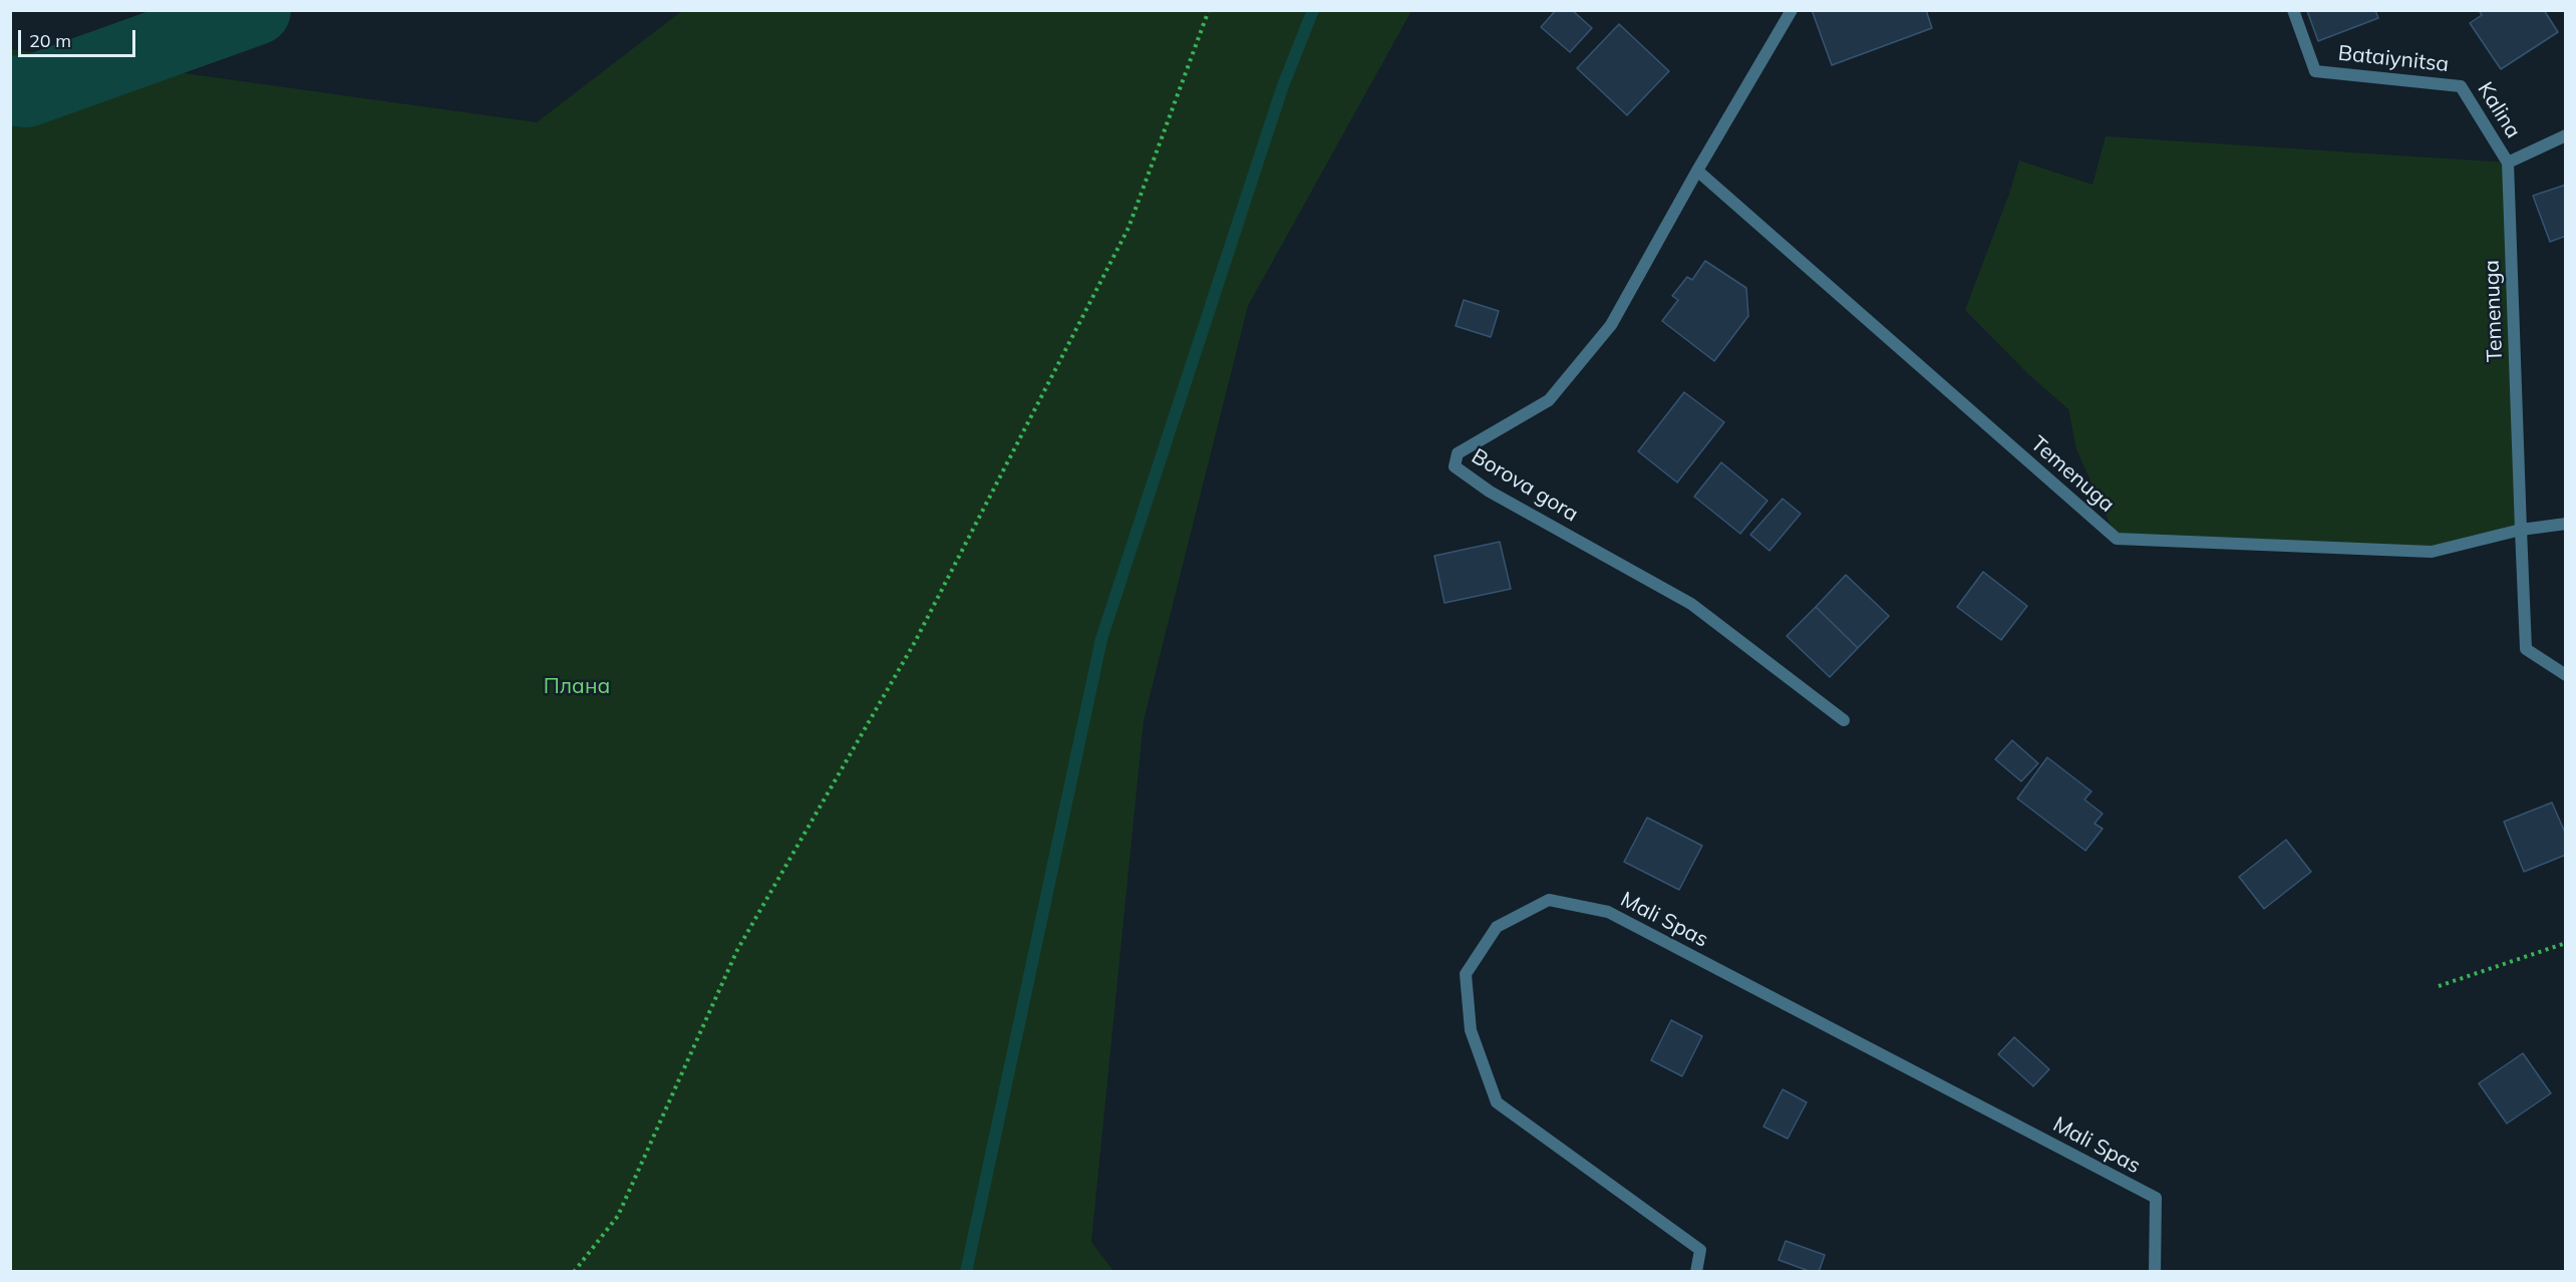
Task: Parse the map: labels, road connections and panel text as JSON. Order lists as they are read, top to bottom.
{
  "streets": {
    "street": [
      "Bataiynitsa",
      "Kalina",
      "Temenuga",
      "Borova gora",
      "Mali Spas"
    ]
  },
  "crossings": [
    ["Bataiynitsa", "Kalina"],
    ["Kalina", "Temenuga"],
    ["Temenuga", "Borova gora"]
  ],
  "parks": ["Плана"],
  "scale_bar": "20 m"
}
